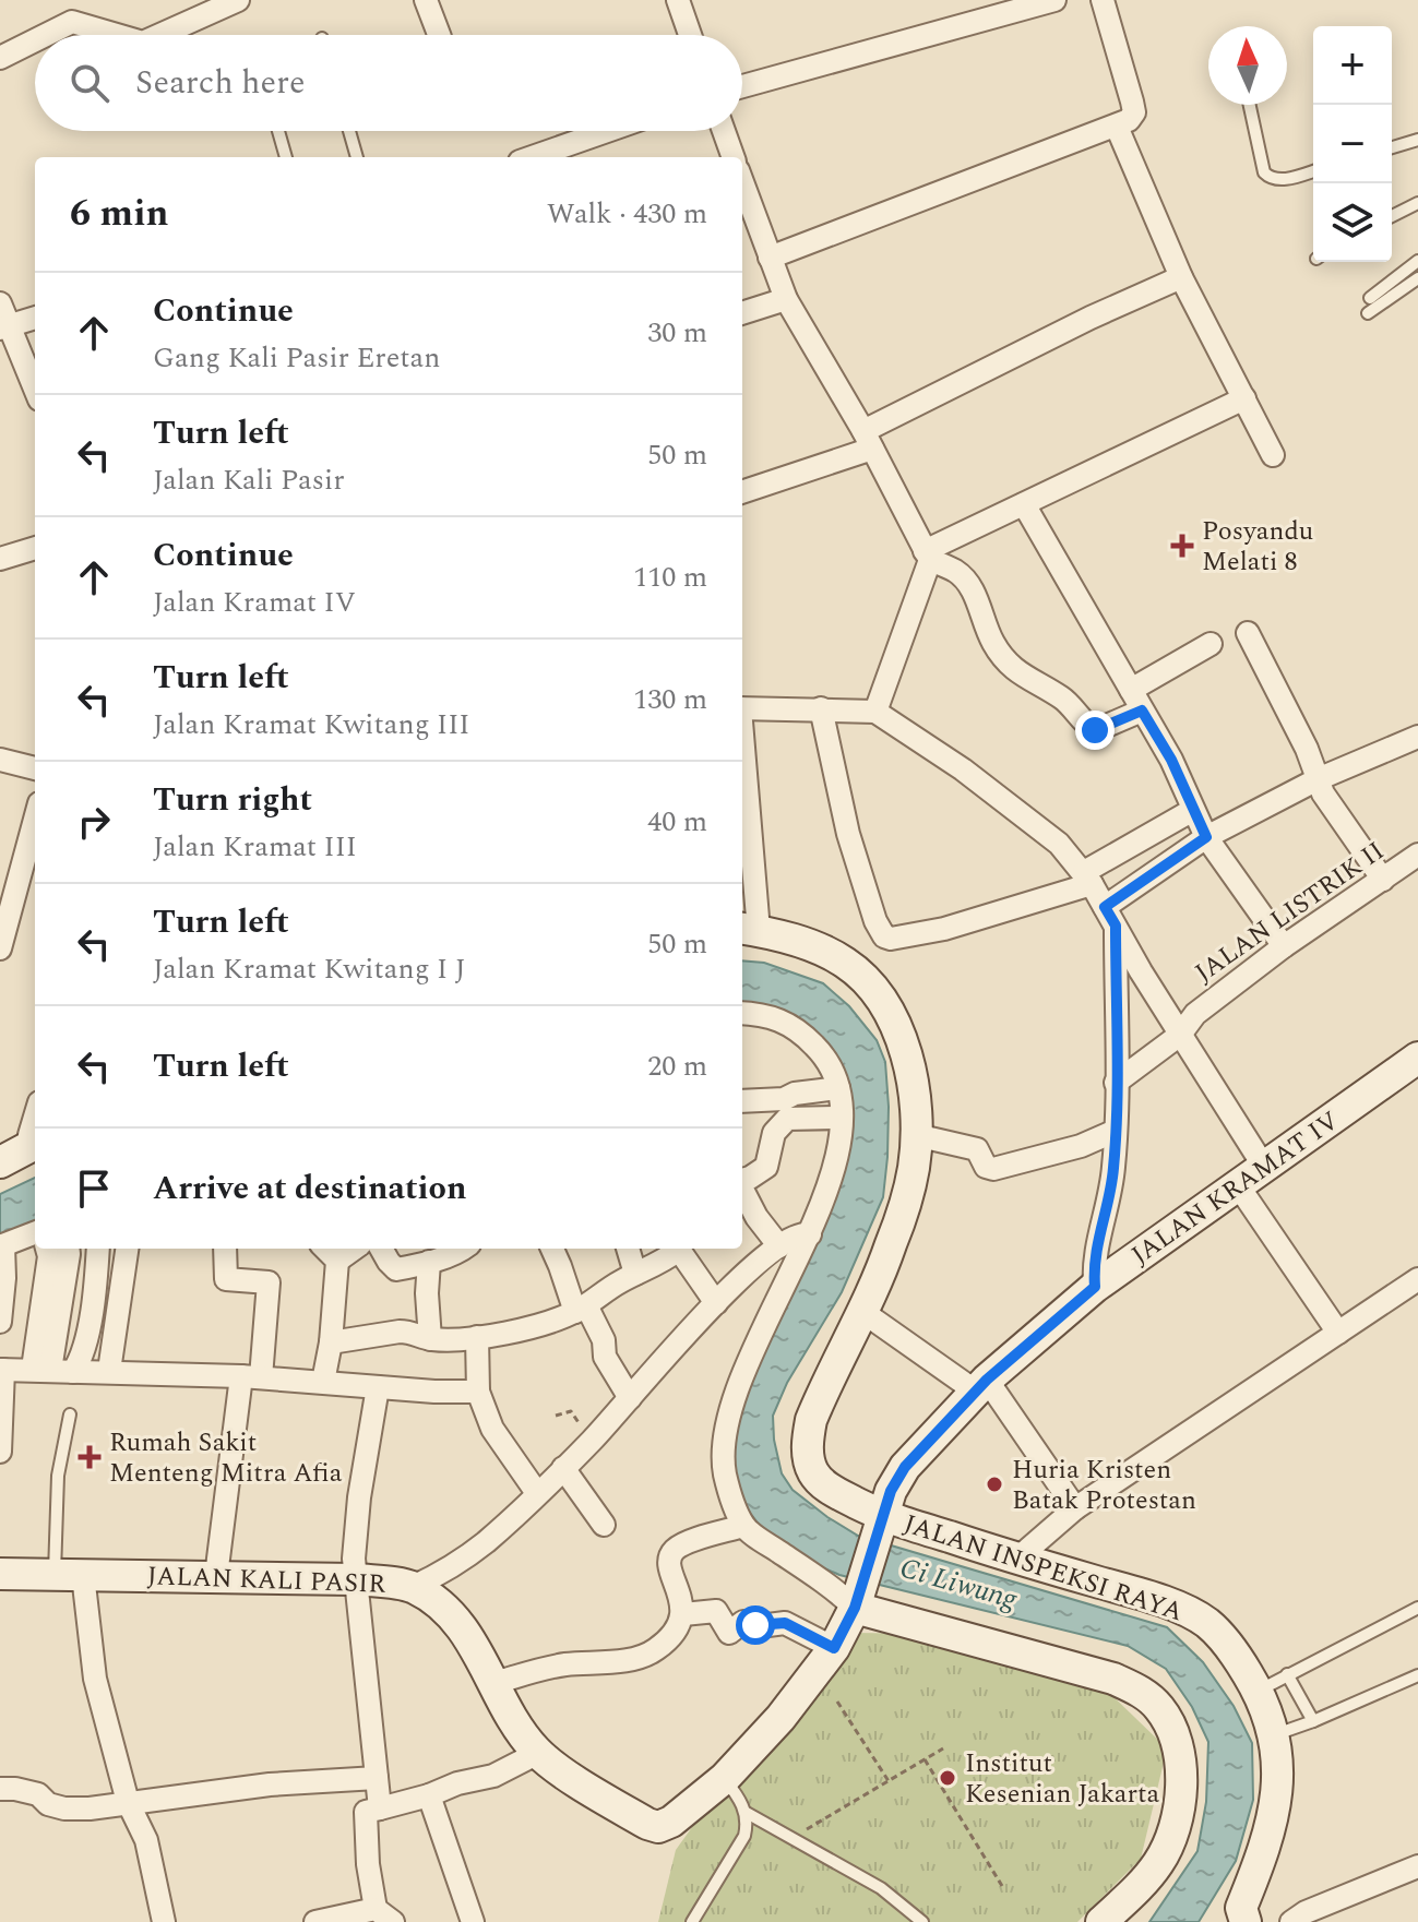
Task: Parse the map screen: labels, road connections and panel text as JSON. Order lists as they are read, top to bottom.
{
  "streets": {
    "street": [
      "JALAN LISTRIK II",
      "JALAN KRAMAT IV",
      "JALAN INSPEKSI RAYA",
      "JALAN KALI PASIR"
    ]
  },
  "crossings": [
    ["JALAN KRAMAT IV", "JALAN INSPEKSI RAYA"],
    ["JALAN KRAMAT IV", "JALAN KALI PASIR"],
    ["JALAN INSPEKSI RAYA", "JALAN KALI PASIR"]
  ],
  "water": ["Ci Liwung"],
  "places": {
    "health": ["Posyandu Melati 8", "Rumah Sakit Menteng Mitra Afia"],
    "other": ["Huria Kristen Batak Protestan", "Institut Kesenian Jakarta"]
  },
  "north": "top",
  "page": {
    "map_buttons": ["+", "−"],
    "search": "Search here",
    "heading": ["6 min", "Walk · 430 m"],
    "list": [
      ["Continue", "Gang Kali Pasir Eretan", "30 m"],
      ["Turn left", "Jalan Kali Pasir", "50 m"],
      ["Continue", "Jalan Kramat IV", "110 m"],
      ["Turn left", "Jalan Kramat Kwitang III", "130 m"],
      ["Turn right", "Jalan Kramat III", "40 m"],
      ["Turn left", "Jalan Kramat Kwitang I J", "50 m"],
      ["Turn left", "20 m"],
      "Arrive at destination"
    ]
  }
}
